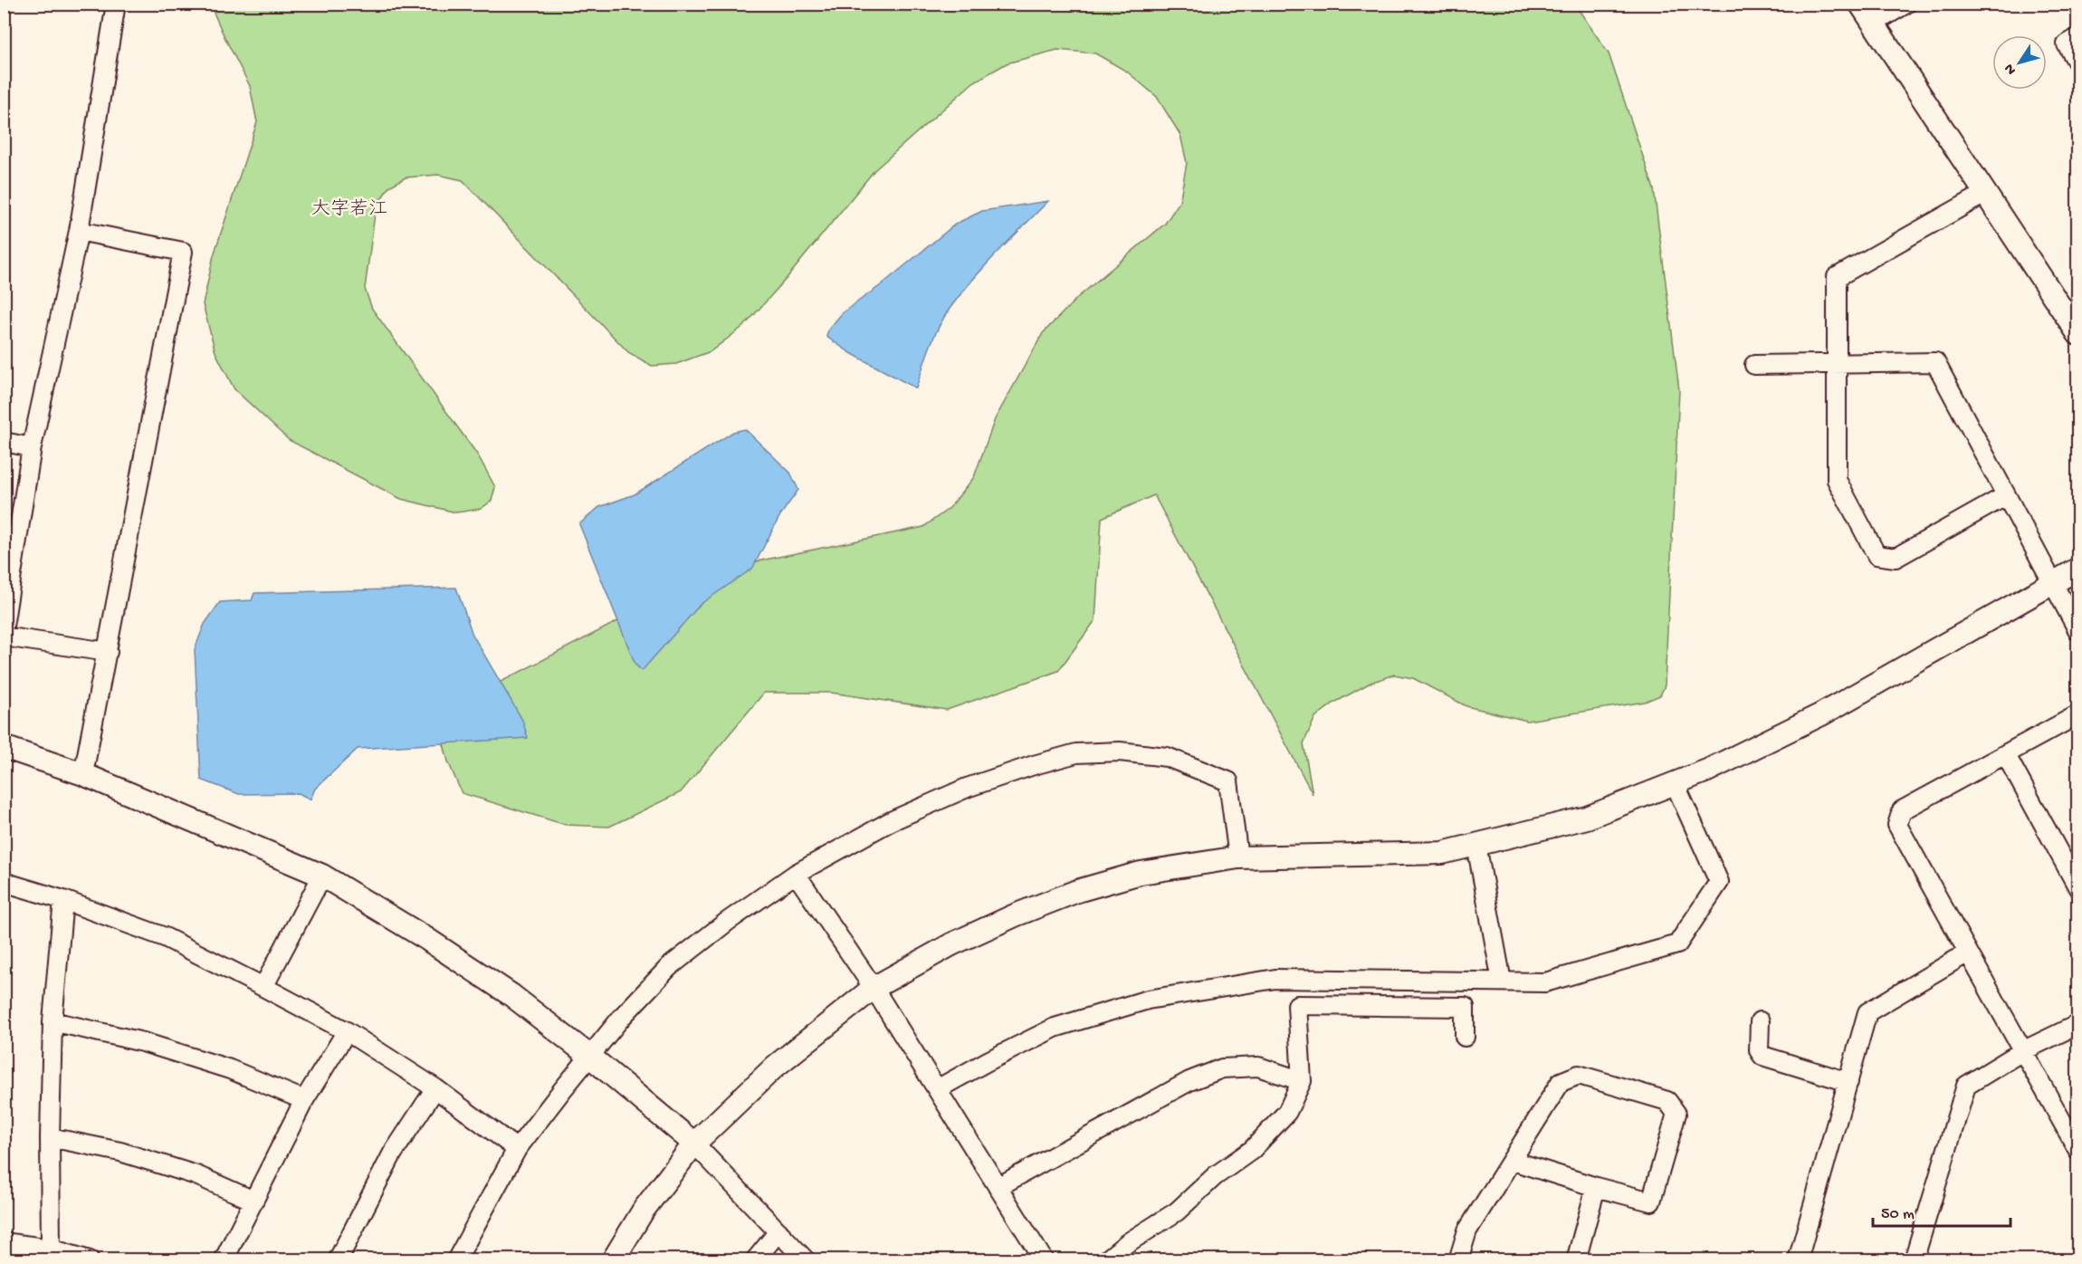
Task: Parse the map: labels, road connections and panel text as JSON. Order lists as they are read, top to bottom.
{
  "districts": ["大字若江"],
  "scale_bar": "50 m",
  "north": "bottom left"
}
